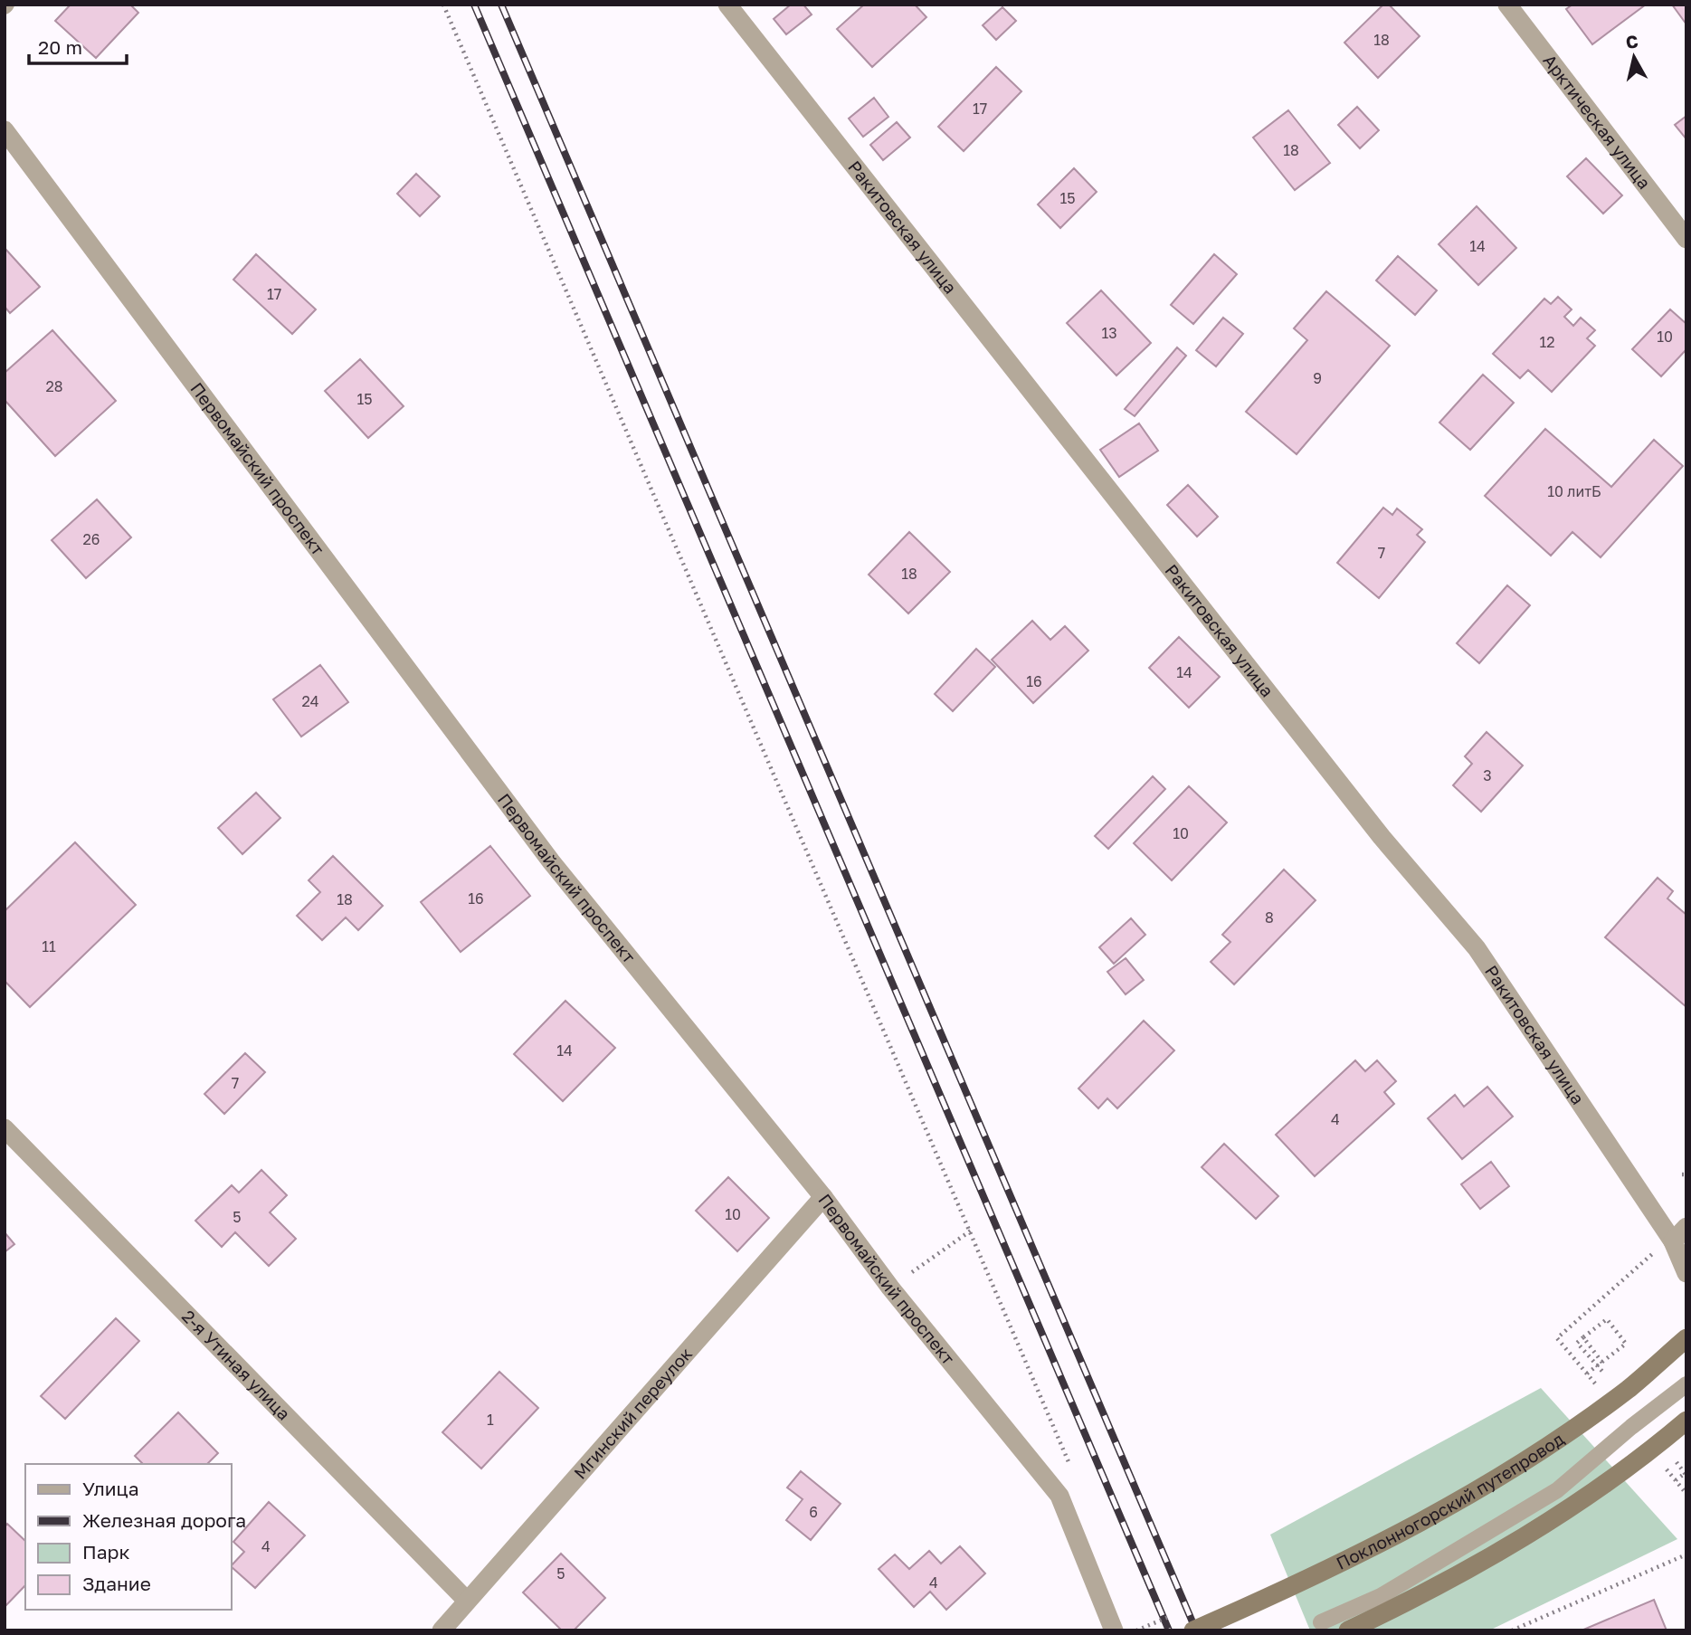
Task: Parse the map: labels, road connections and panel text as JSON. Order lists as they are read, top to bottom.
{
  "streets": {
    "main road": ["Поклонногорский путепровод"],
    "street": [
      "Арктическая улица",
      "Ракитовская улица",
      "Первомайский проспект",
      "2-я Утиная улица",
      "Мгинский переулок"
    ]
  },
  "crossings": [
    ["Первомайский проспект", "Мгинский переулок"],
    ["2-я Утиная улица", "Мгинский переулок"]
  ],
  "house_numbers": [
    "18",
    "17",
    "18",
    "15",
    "14",
    "17",
    "13",
    "10",
    "12",
    "9",
    "28",
    "15",
    "10 литБ",
    "26",
    "7",
    "18",
    "14",
    "16",
    "24",
    "3",
    "10",
    "16",
    "18",
    "8",
    "11",
    "14",
    "7",
    "4",
    "10",
    "5",
    "1",
    "6",
    "4",
    "5",
    "4"
  ],
  "legend": [
    "Улица",
    "Железная дорога",
    "Парк",
    "Здание"
  ],
  "scale_bar": "20 m",
  "north": "top"
}
